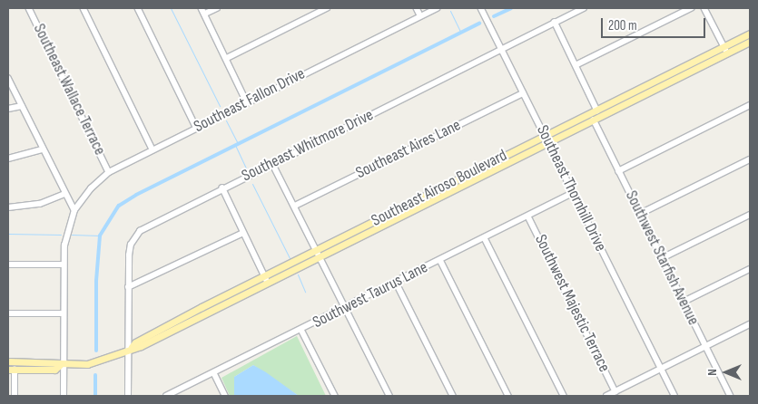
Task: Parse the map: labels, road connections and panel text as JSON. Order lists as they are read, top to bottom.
{
  "streets": {
    "main road": ["Southeast Airoso Boulevard"],
    "street": [
      "Southeast Wallace Terrace",
      "Southeast Fallon Drive",
      "Southeast Whitmore Drive",
      "Southeast Aires Lane",
      "Southeast Thornhill Drive",
      "Southwest Starfish Avenue",
      "Southwest Taurus Lane",
      "Southwest Majestic Terrace"
    ]
  },
  "crossings": [
    ["Southeast Wallace Terrace", "Southeast Fallon Drive"],
    ["Southeast Fallon Drive", "Southeast Airoso Boulevard"],
    ["Southeast Whitmore Drive", "Southeast Airoso Boulevard"],
    ["Southeast Whitmore Drive", "Southeast Thornhill Drive"],
    ["Southeast Aires Lane", "Southeast Thornhill Drive"],
    ["Southeast Airoso Boulevard", "Southeast Thornhill Drive"],
    ["Southeast Airoso Boulevard", "Southwest Starfish Avenue"],
    ["Southeast Thornhill Drive", "Southwest Taurus Lane"],
    ["Southwest Taurus Lane", "Southwest Majestic Terrace"]
  ],
  "scale_bar": "200 m",
  "north": "left"
}
